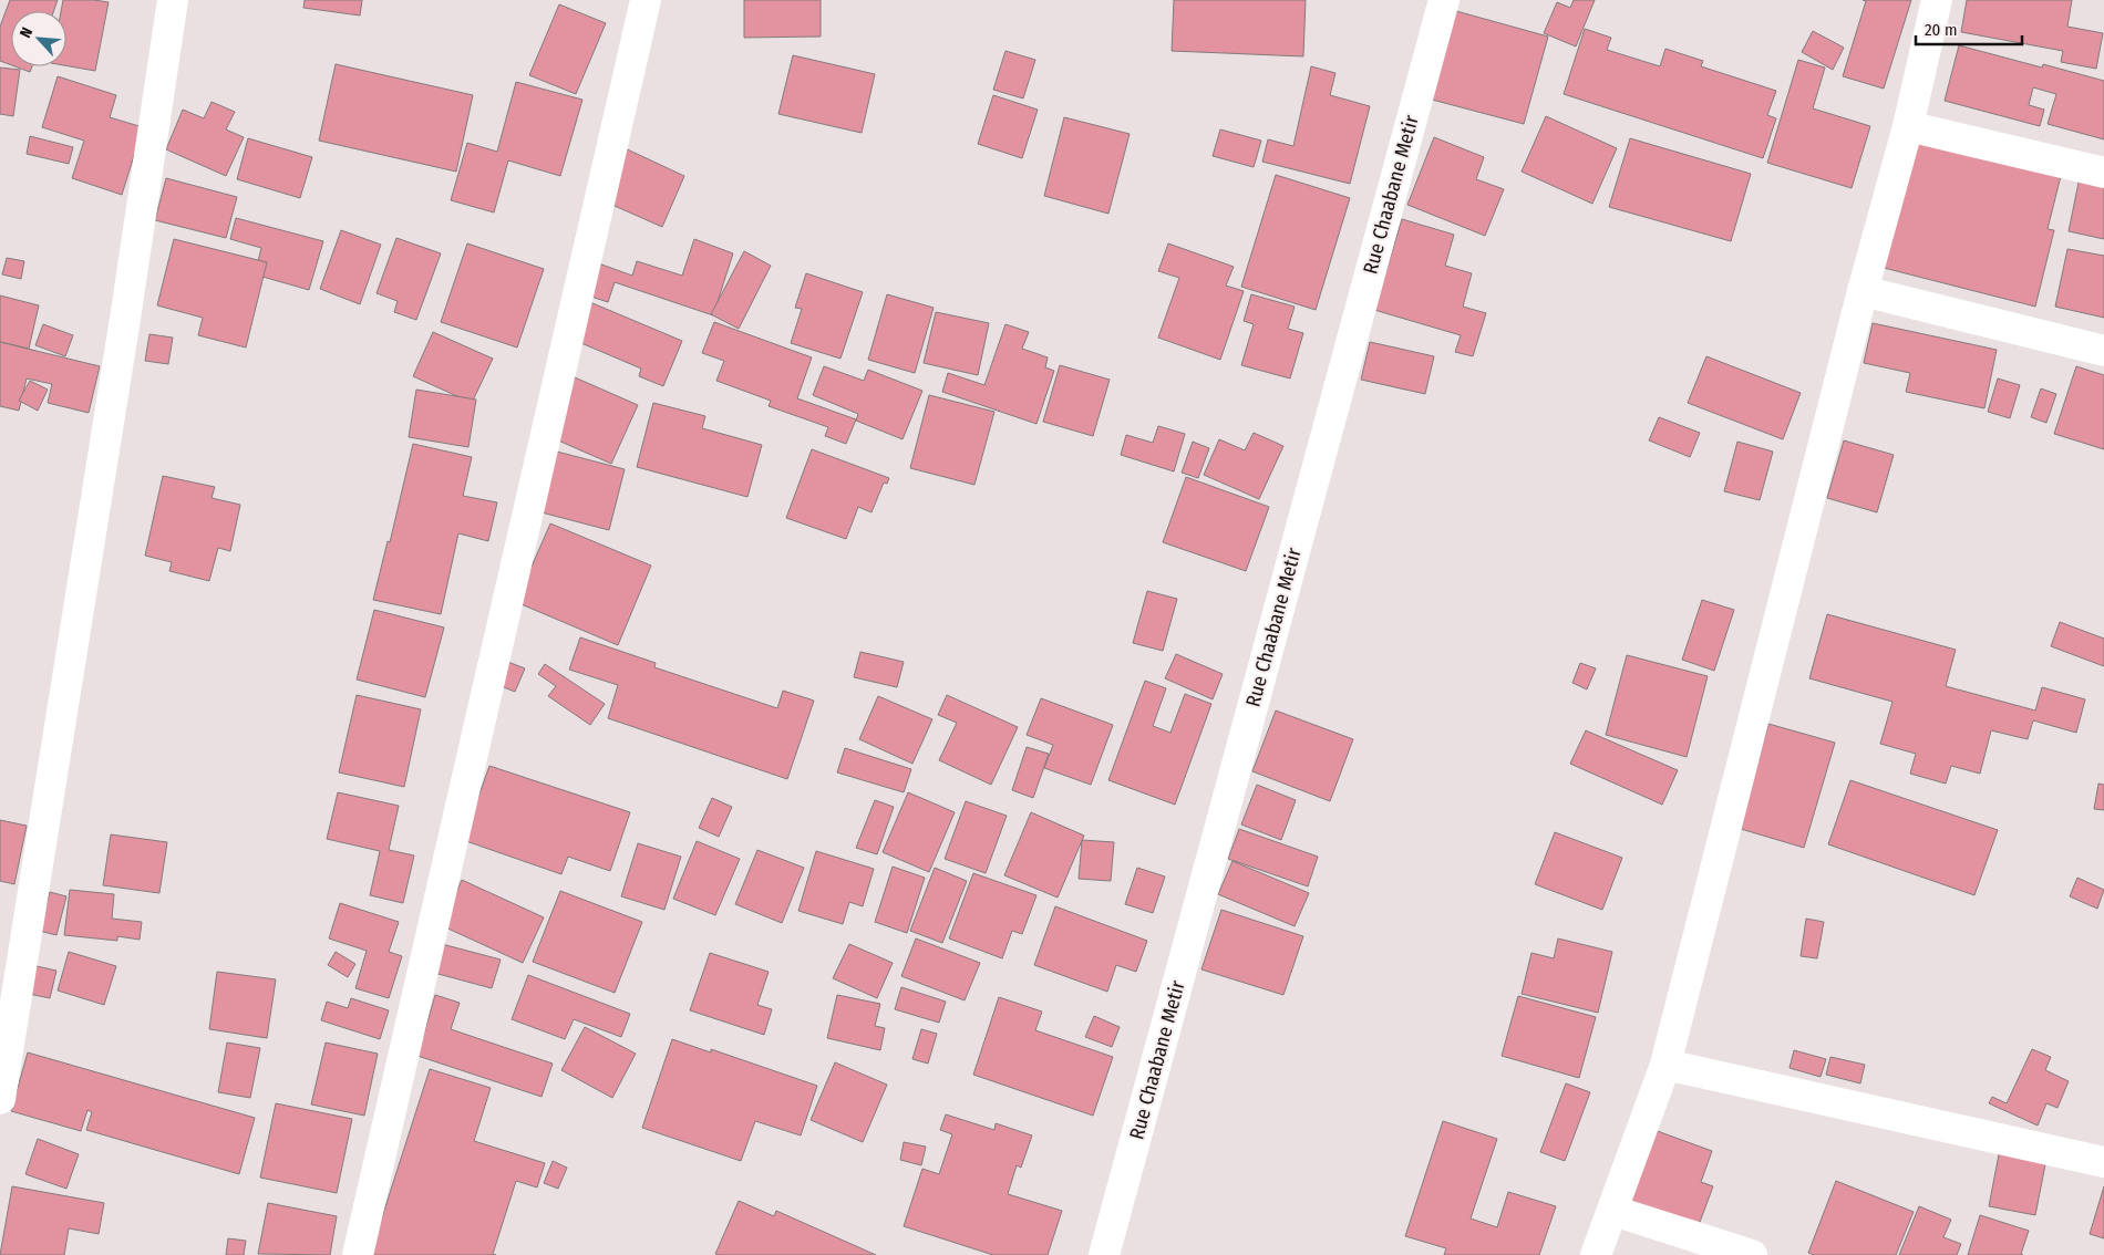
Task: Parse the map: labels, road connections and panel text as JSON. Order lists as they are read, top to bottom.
{
  "streets": {
    "street": ["Rue Chaabane Metir"]
  },
  "scale_bar": "20 m",
  "north": "top left"
}
